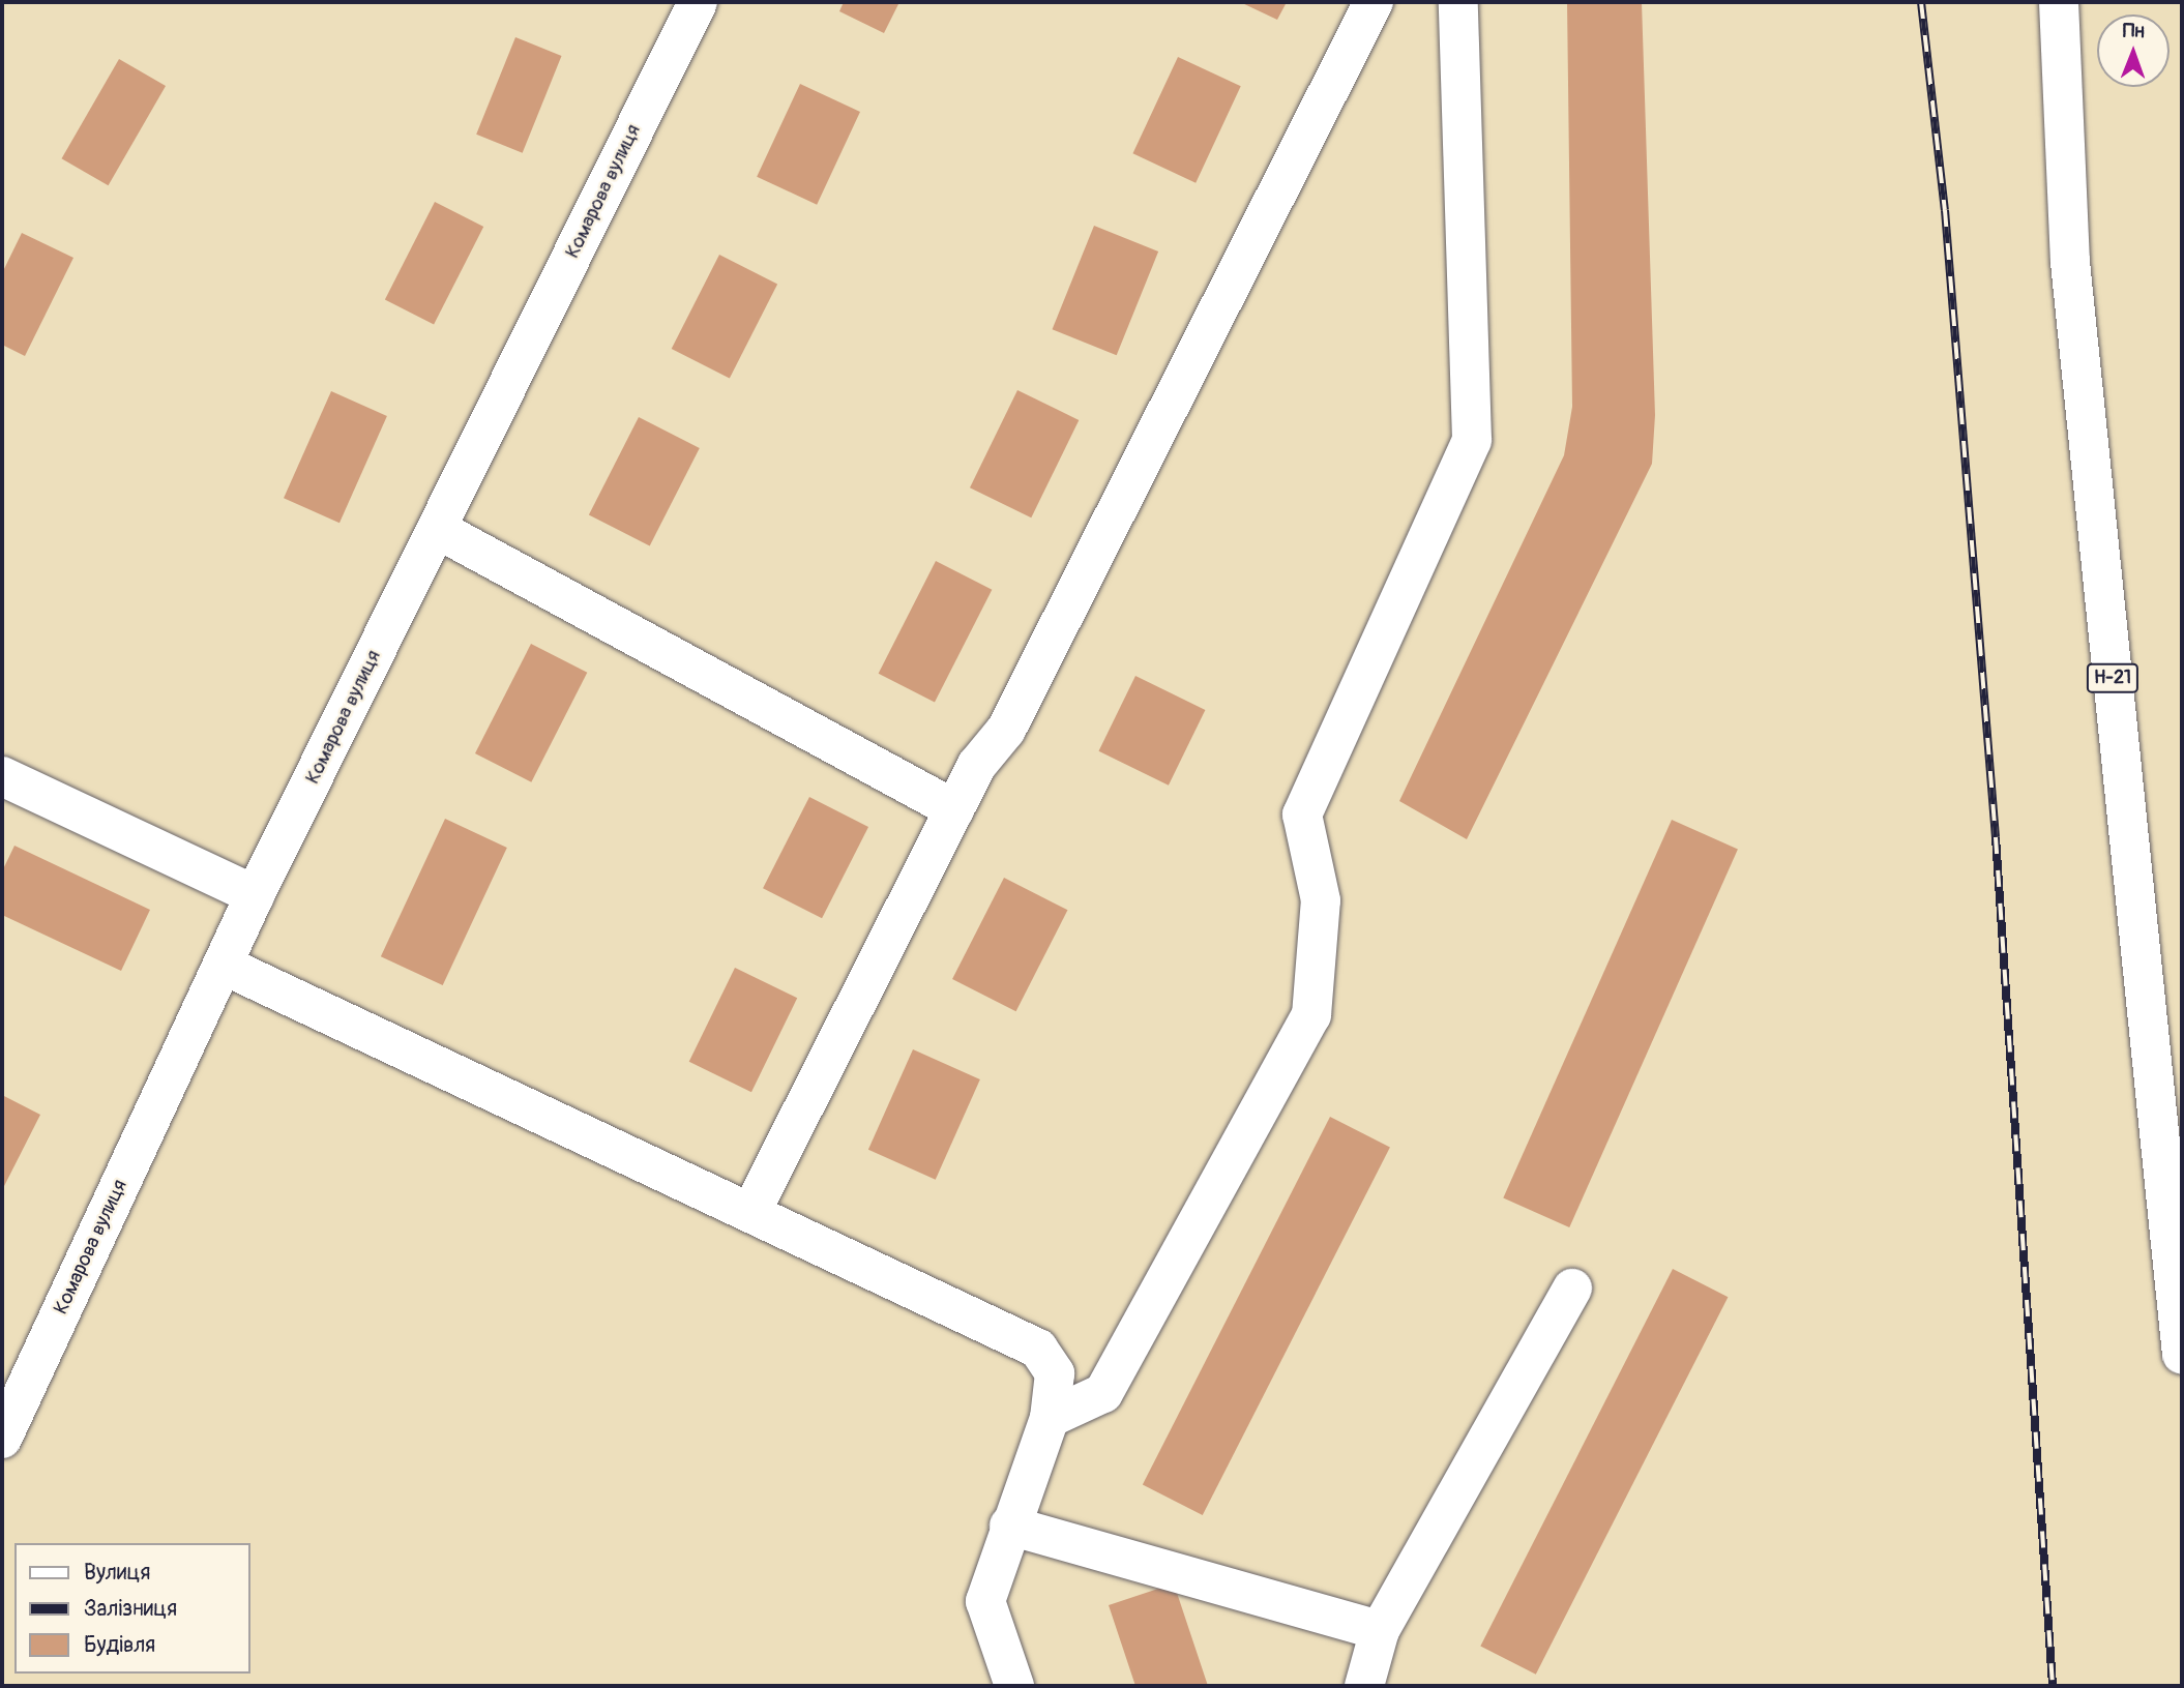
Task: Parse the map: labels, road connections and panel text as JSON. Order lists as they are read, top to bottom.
{
  "streets": {
    "street": ["Комарова вулиця", "Н-21"]
  },
  "legend": ["Вулиця", "Залізниця", "Будівля"],
  "north": "top"
}
